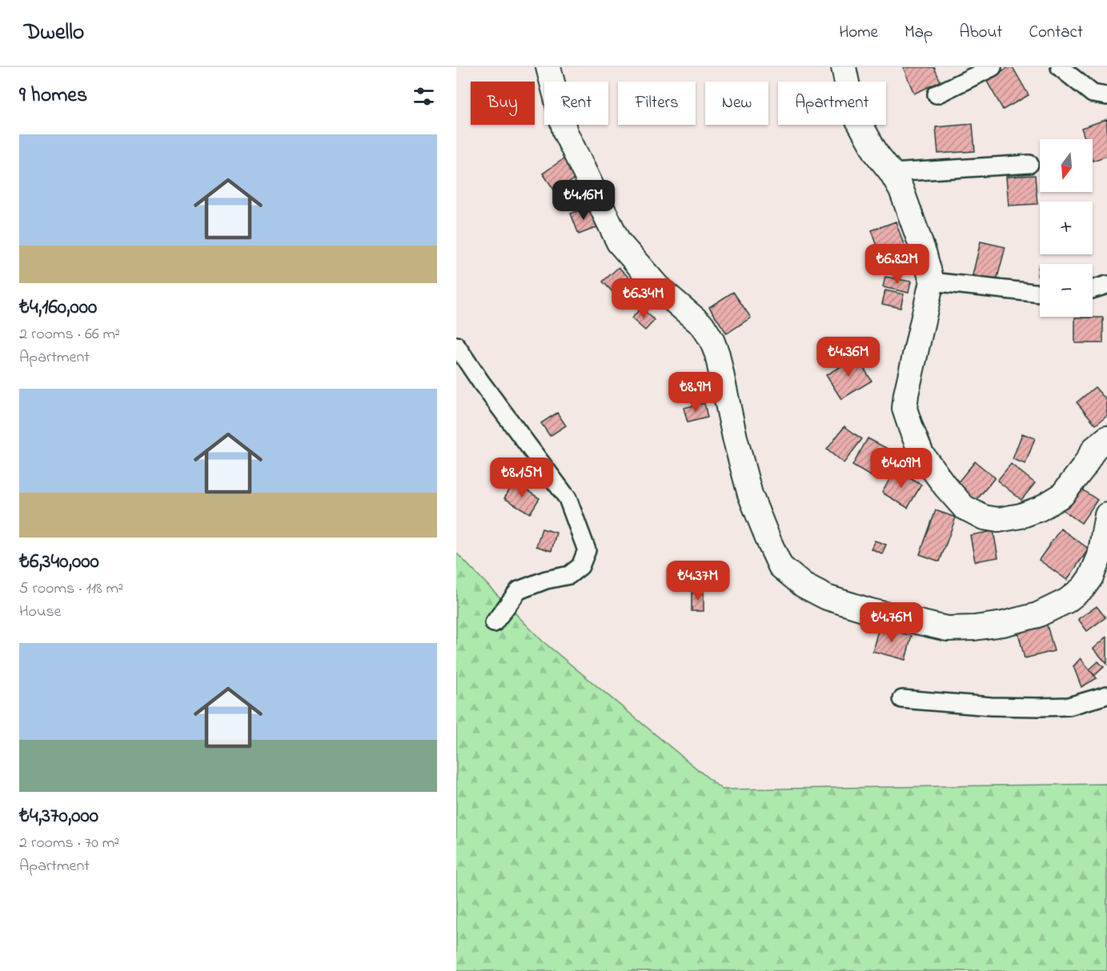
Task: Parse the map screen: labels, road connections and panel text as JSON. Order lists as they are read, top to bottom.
{
  "north": "bottom",
  "page": {
    "header": "Dwello",
    "nav": [
      "Home",
      "Map",
      "About",
      "Contact"
    ],
    "heading": "9 homes",
    "chip": [
      "Buy",
      "Rent",
      "Filters",
      "New",
      "Apartment"
    ],
    "list": [
      {
        "name": "₺4,160,000",
        "note": "2 rooms · 66 m² · Apartment"
      },
      {
        "name": "₺6,340,000",
        "note": "5 rooms · 118 m² · House"
      },
      {
        "name": "₺4,370,000",
        "note": "2 rooms · 70 m² · Apartment"
      }
    ],
    "map_buttons": ["+", "−"],
    "price": [
      "₺4.16M",
      "₺6.82M",
      "₺6.34M",
      "₺4.36M",
      "₺8.9M",
      "₺4.09M",
      "₺8.15M",
      "₺4.37M",
      "₺4.76M"
    ]
  }
}
